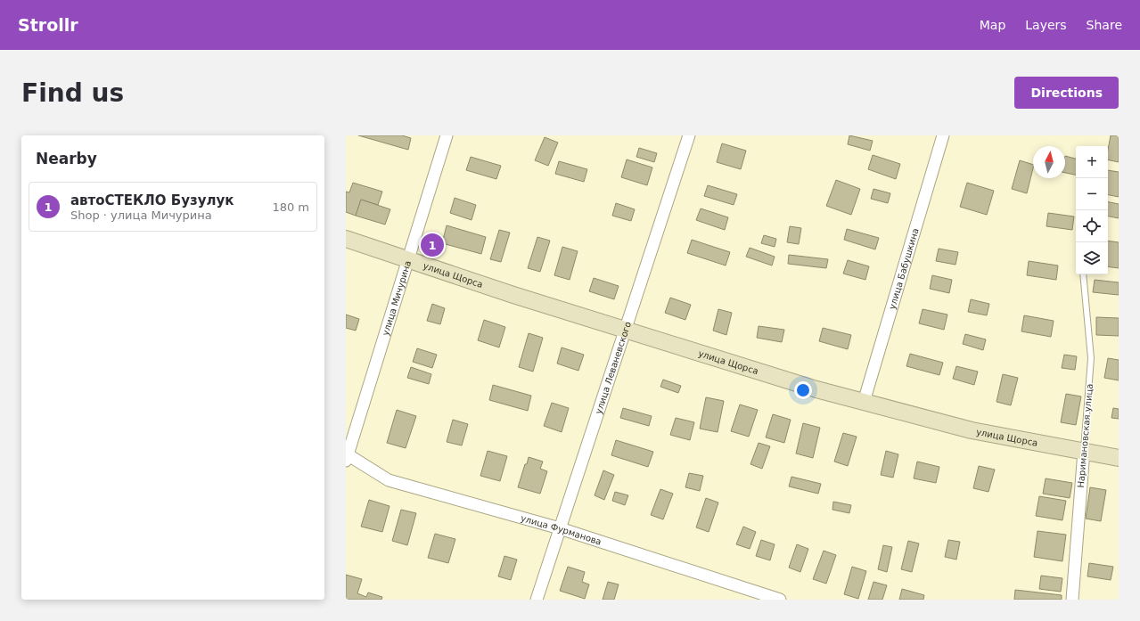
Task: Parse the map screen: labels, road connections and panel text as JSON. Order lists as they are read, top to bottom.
{
  "streets": {
    "main road": ["улица Щорса"],
    "street": [
      "улица Бабушкина",
      "улица Мичурина",
      "улица Леваневского",
      "Наримановская улица",
      "улица Фурманова"
    ]
  },
  "crossings": [
    ["улица Бабушкина", "улица Щорса"],
    ["улица Щорса", "улица Мичурина"],
    ["улица Щорса", "улица Леваневского"],
    ["улица Щорса", "Наримановская улица"],
    ["улица Мичурина", "улица Фурманова"],
    ["улица Леваневского", "улица Фурманова"]
  ],
  "north": "top",
  "page": {
    "header": "Strollr",
    "nav": ["Map", "Layers", "Share"],
    "buttons": "Directions",
    "title": "Find us",
    "heading": "Nearby",
    "map_buttons": ["+", "−"],
    "list": [
      {
        "mark": "1",
        "name": "автоСТЕКЛО Бузулук",
        "note": "Shop · улица Мичурина",
        "value": "180 m"
      }
    ],
    "pins": "1"
  }
}
